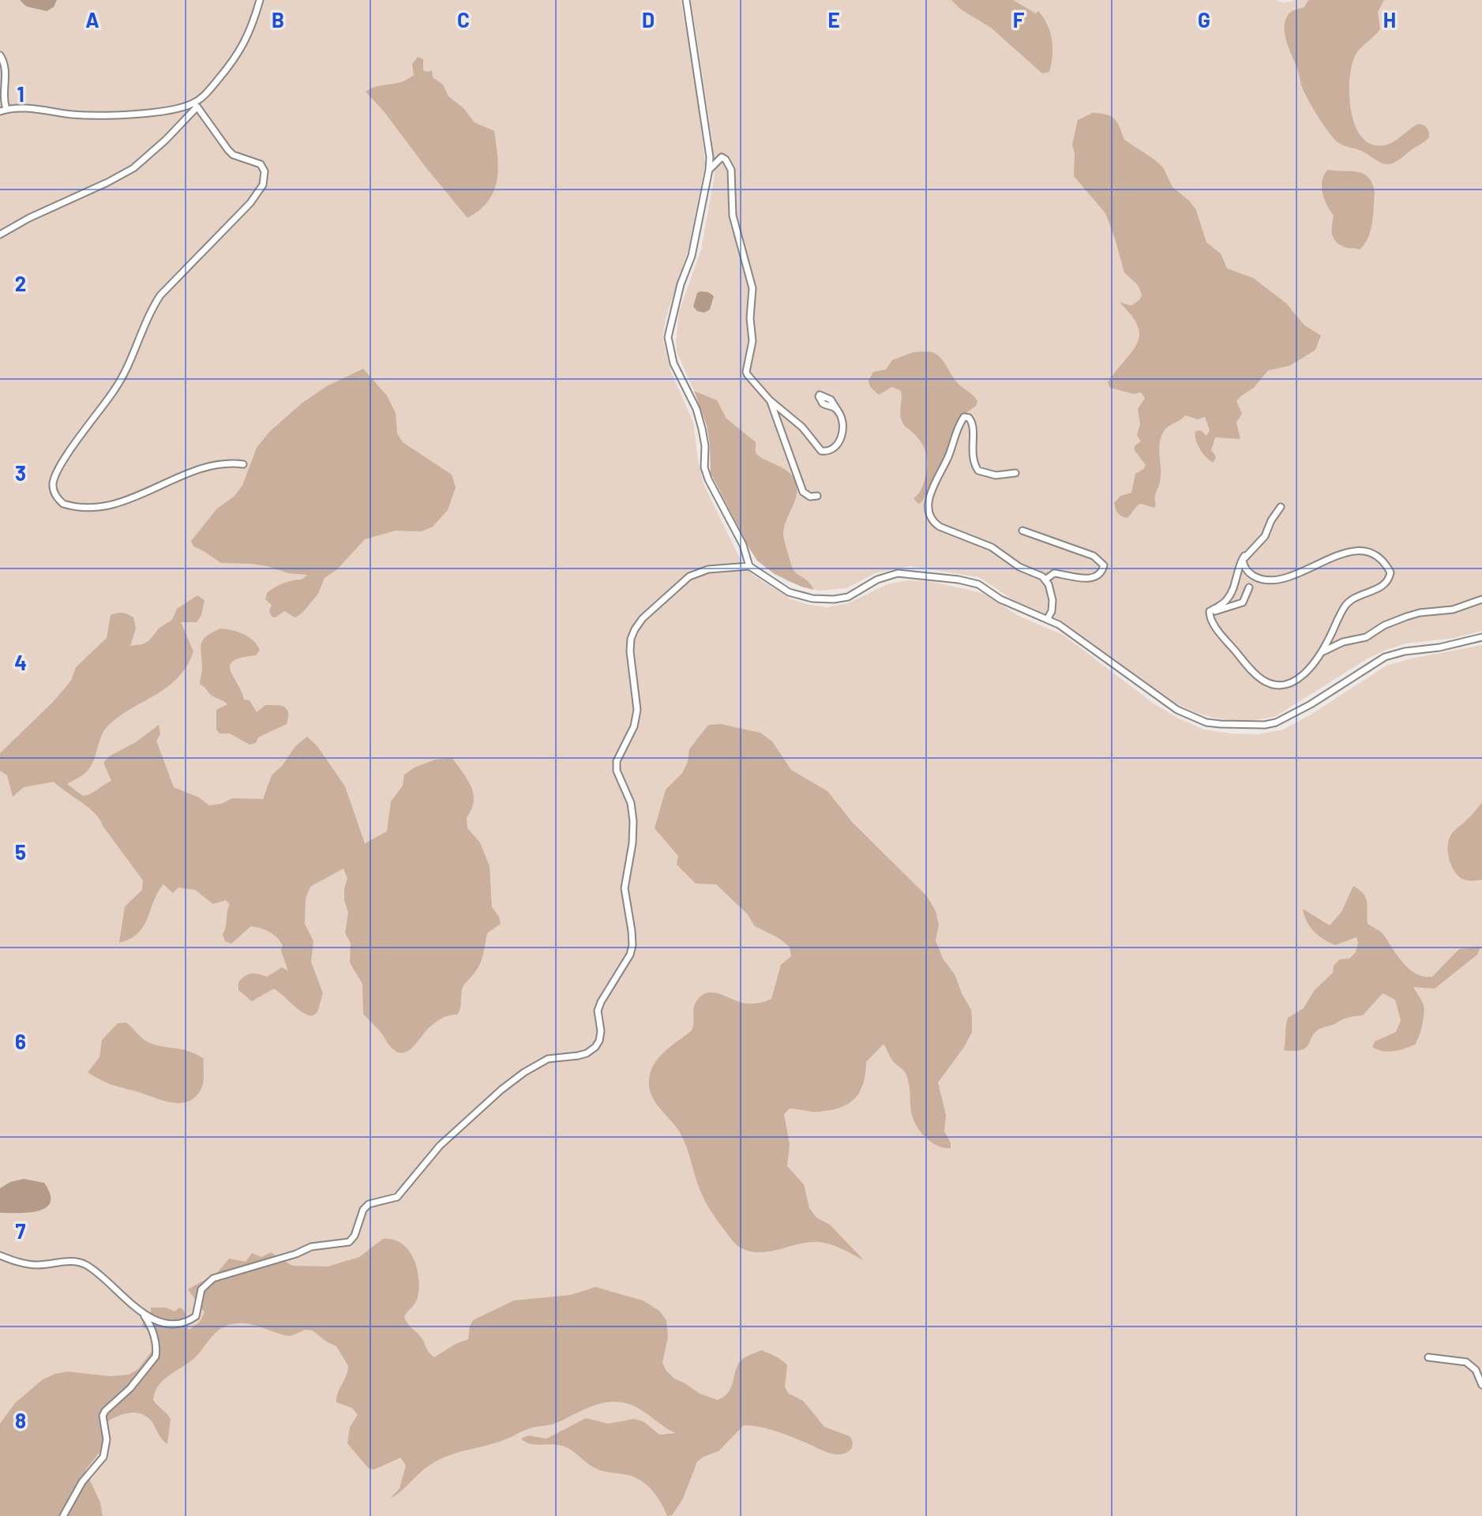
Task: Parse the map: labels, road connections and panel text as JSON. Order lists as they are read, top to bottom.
{
  "grid": {
    "columns": [
      "A",
      "B",
      "C",
      "D",
      "E",
      "F",
      "G",
      "H"
    ],
    "rows": [
      "1",
      "2",
      "3",
      "4",
      "5",
      "6",
      "7",
      "8"
    ]
  }
}
